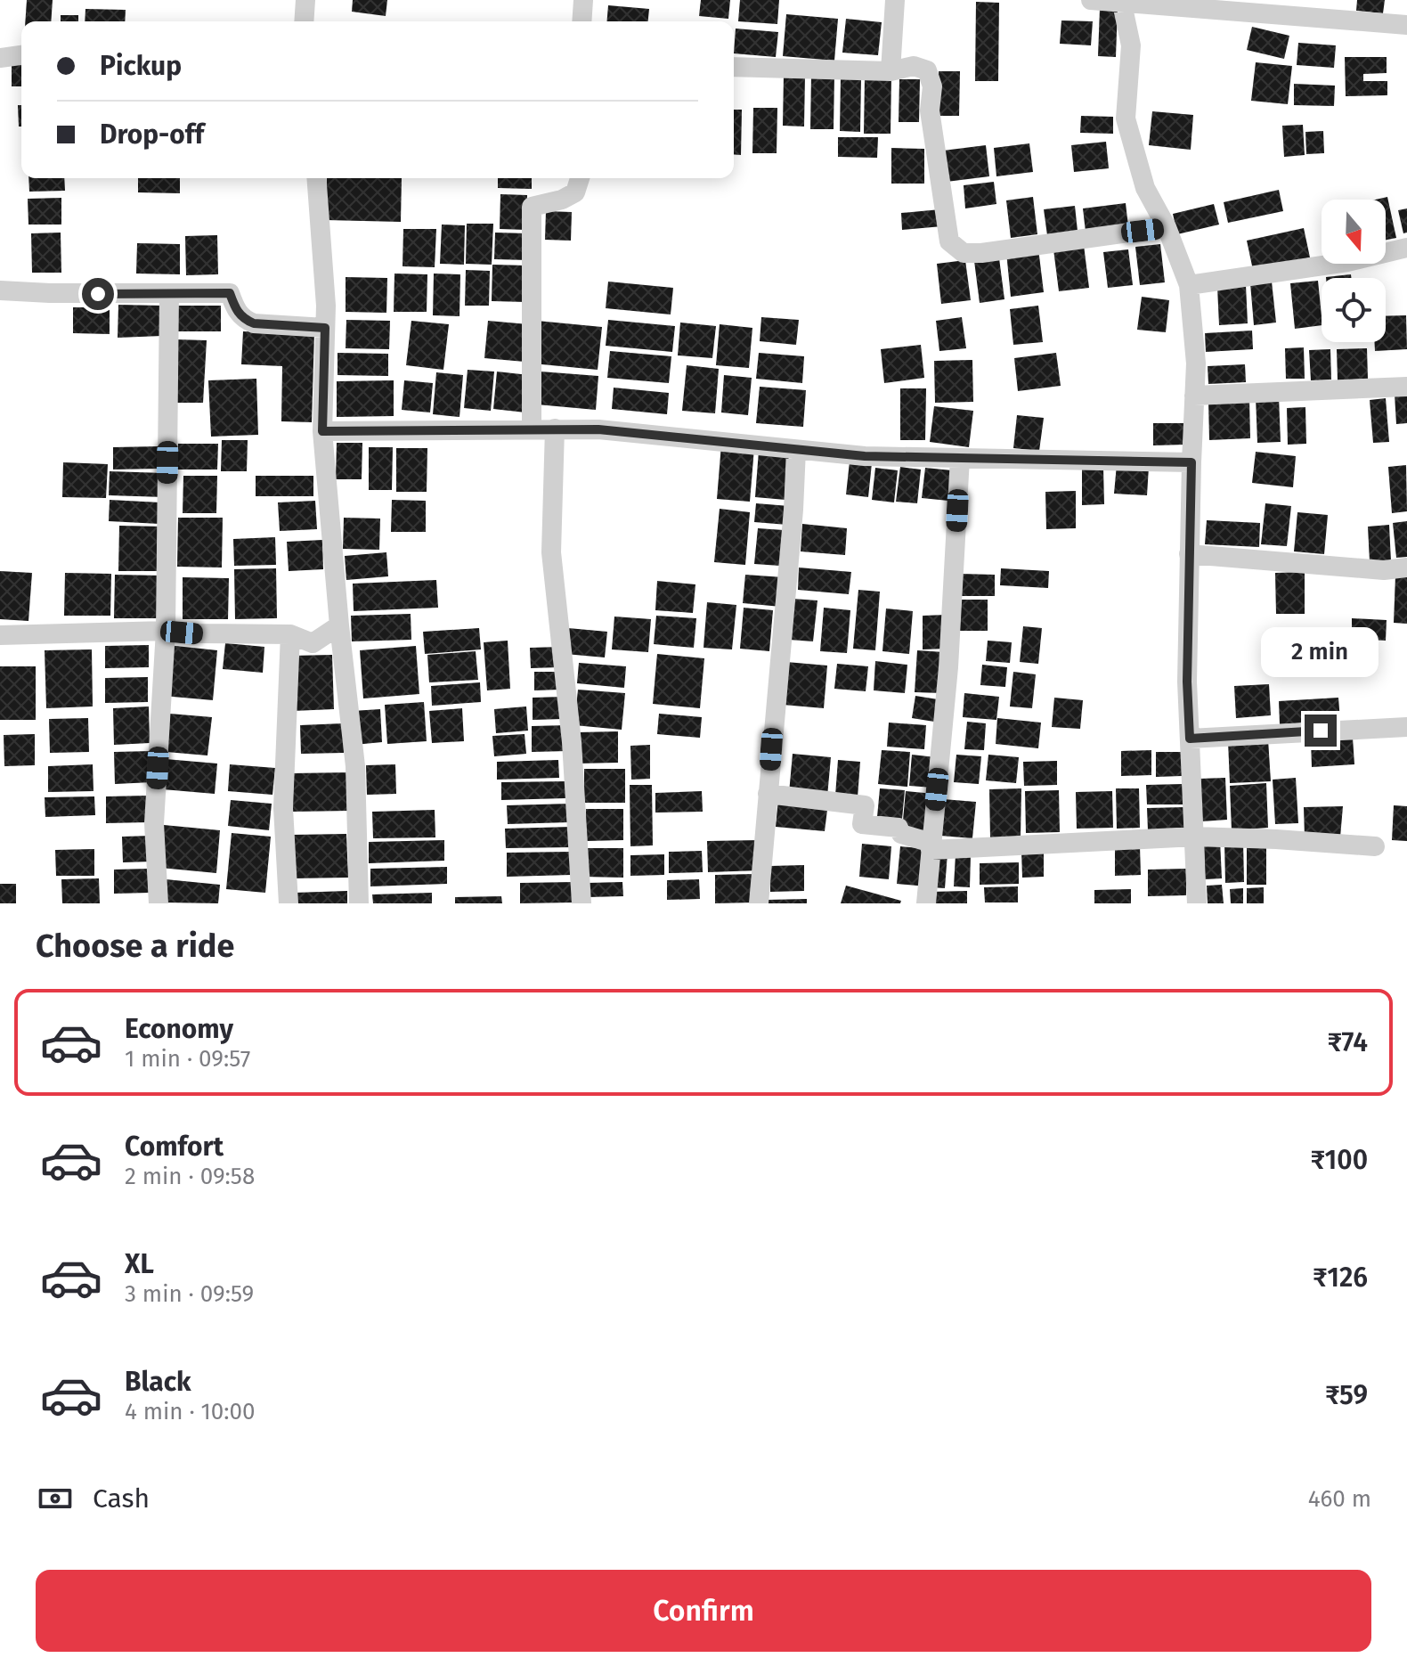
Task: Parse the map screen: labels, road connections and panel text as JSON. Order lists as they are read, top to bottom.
{
  "north": "bottom",
  "page": {
    "banner": ["Pickup", "Drop-off"],
    "bubble": "2 min",
    "heading": "Choose a ride",
    "list": [
      {
        "name": "Economy",
        "note": "1 min · 09:57",
        "value": "₹74"
      },
      {
        "name": "Comfort",
        "note": "2 min · 09:58",
        "value": "₹100"
      },
      {
        "name": "XL",
        "note": "3 min · 09:59",
        "value": "₹126"
      },
      {
        "name": "Black",
        "note": "4 min · 10:00",
        "value": "₹59"
      }
    ],
    "pay": ["Cash", "460 m"],
    "buttons": "Confirm"
  }
}
